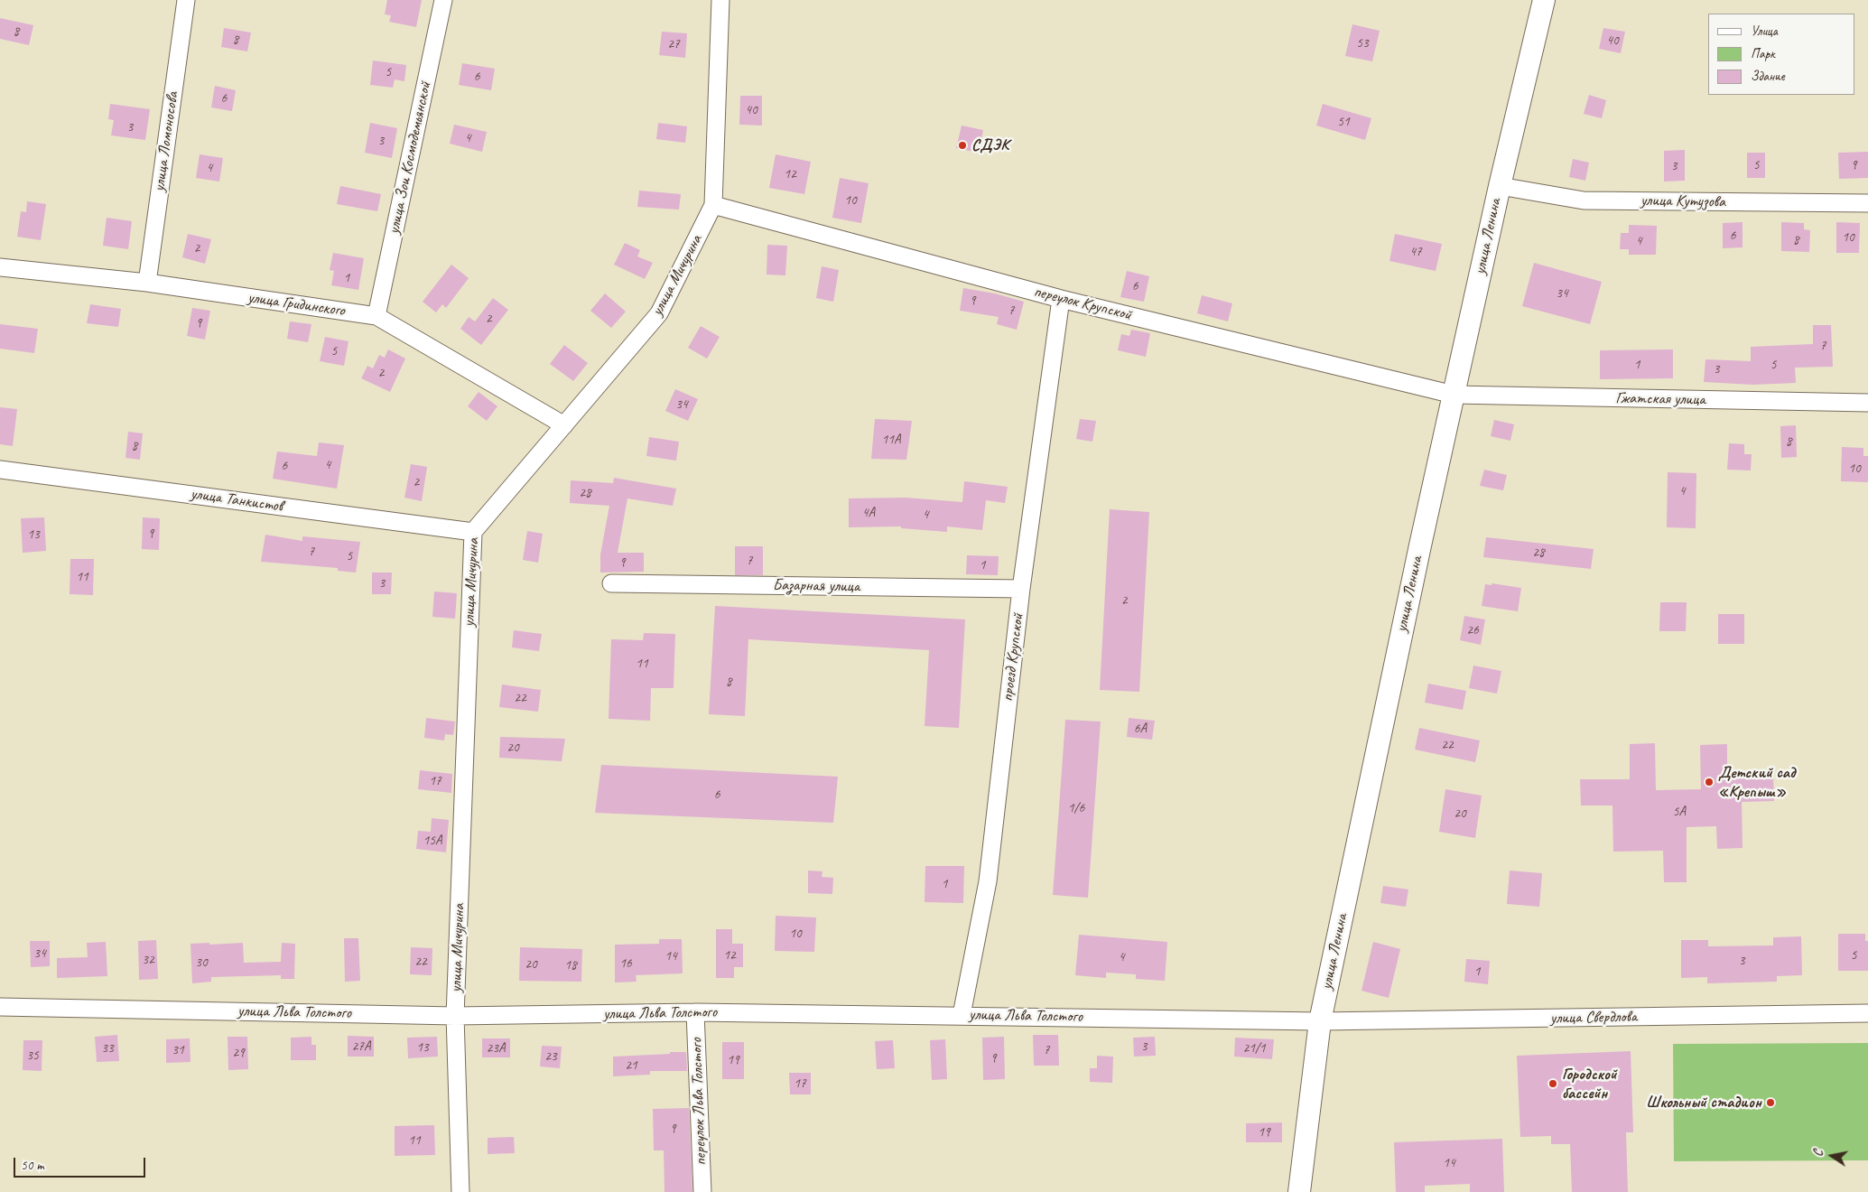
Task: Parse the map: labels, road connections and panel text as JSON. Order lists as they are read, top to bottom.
{
  "streets": {
    "main road": ["улица Ленина"],
    "street": [
      "улица Ломоносова",
      "улица Зои Космодемьянской",
      "улица Кутузова",
      "улица Мичурина",
      "переулок Крупской",
      "улица Гридинского",
      "Гжатская улица",
      "улица Танкистов",
      "Базарная улица",
      "проезд Крупской",
      "улица Льва Толстого",
      "улица Свердлова",
      "переулок Льва Толстого"
    ]
  },
  "crossings": [
    ["улица Ломоносова", "улица Гридинского"],
    ["улица Зои Космодемьянской", "улица Гридинского"],
    ["улица Кутузова", "улица Ленина"],
    ["улица Ленина", "переулок Крупской"],
    ["улица Ленина", "Гжатская улица"],
    ["улица Ленина", "улица Льва Толстого"],
    ["улица Ленина", "улица Свердлова"],
    ["улица Мичурина", "переулок Крупской"],
    ["улица Мичурина", "улица Гридинского"],
    ["улица Мичурина", "улица Танкистов"],
    ["улица Мичурина", "улица Льва Толстого"],
    ["переулок Крупской", "Гжатская улица"],
    ["переулок Крупской", "проезд Крупской"],
    ["Базарная улица", "проезд Крупской"],
    ["проезд Крупской", "улица Льва Толстого"],
    ["улица Льва Толстого", "улица Свердлова"],
    ["улица Льва Толстого", "переулок Льва Толстого"]
  ],
  "places": [
    "СДЭК",
    "Детский сад «Крепыш»",
    "Городской бассейн",
    "Школьный стадион"
  ],
  "house_numbers": [
    "8",
    "8",
    "40",
    "53",
    "27",
    "5",
    "6",
    "6",
    "40",
    "51",
    "3",
    "4",
    "3",
    "5",
    "9",
    "3",
    "4",
    "12",
    "10",
    "6",
    "10",
    "8",
    "4",
    "2",
    "47",
    "1",
    "6",
    "34",
    "9",
    "7",
    "2",
    "9",
    "7",
    "5",
    "1",
    "5",
    "3",
    "2",
    "34",
    "11А",
    "8",
    "8",
    "4",
    "6",
    "10",
    "2",
    "4",
    "28",
    "4А",
    "4",
    "9",
    "13",
    "7",
    "28",
    "5",
    "7",
    "9",
    "1",
    "11",
    "3",
    "2",
    "26",
    "11",
    "8",
    "22",
    "6А",
    "22",
    "20",
    "17",
    "6",
    "1/6",
    "5А",
    "20",
    "15А",
    "1",
    "10",
    "34",
    "12",
    "5",
    "14",
    "4",
    "32",
    "3",
    "22",
    "30",
    "16",
    "20",
    "18",
    "1",
    "27А",
    "3",
    "13",
    "33",
    "23А",
    "21/1",
    "31",
    "7",
    "29",
    "35",
    "23",
    "9",
    "19",
    "21",
    "17",
    "9",
    "19",
    "11",
    "14"
  ],
  "legend": ["Улица", "Парк", "Здание"],
  "scale_bar": "50 m",
  "north": "left"
}
